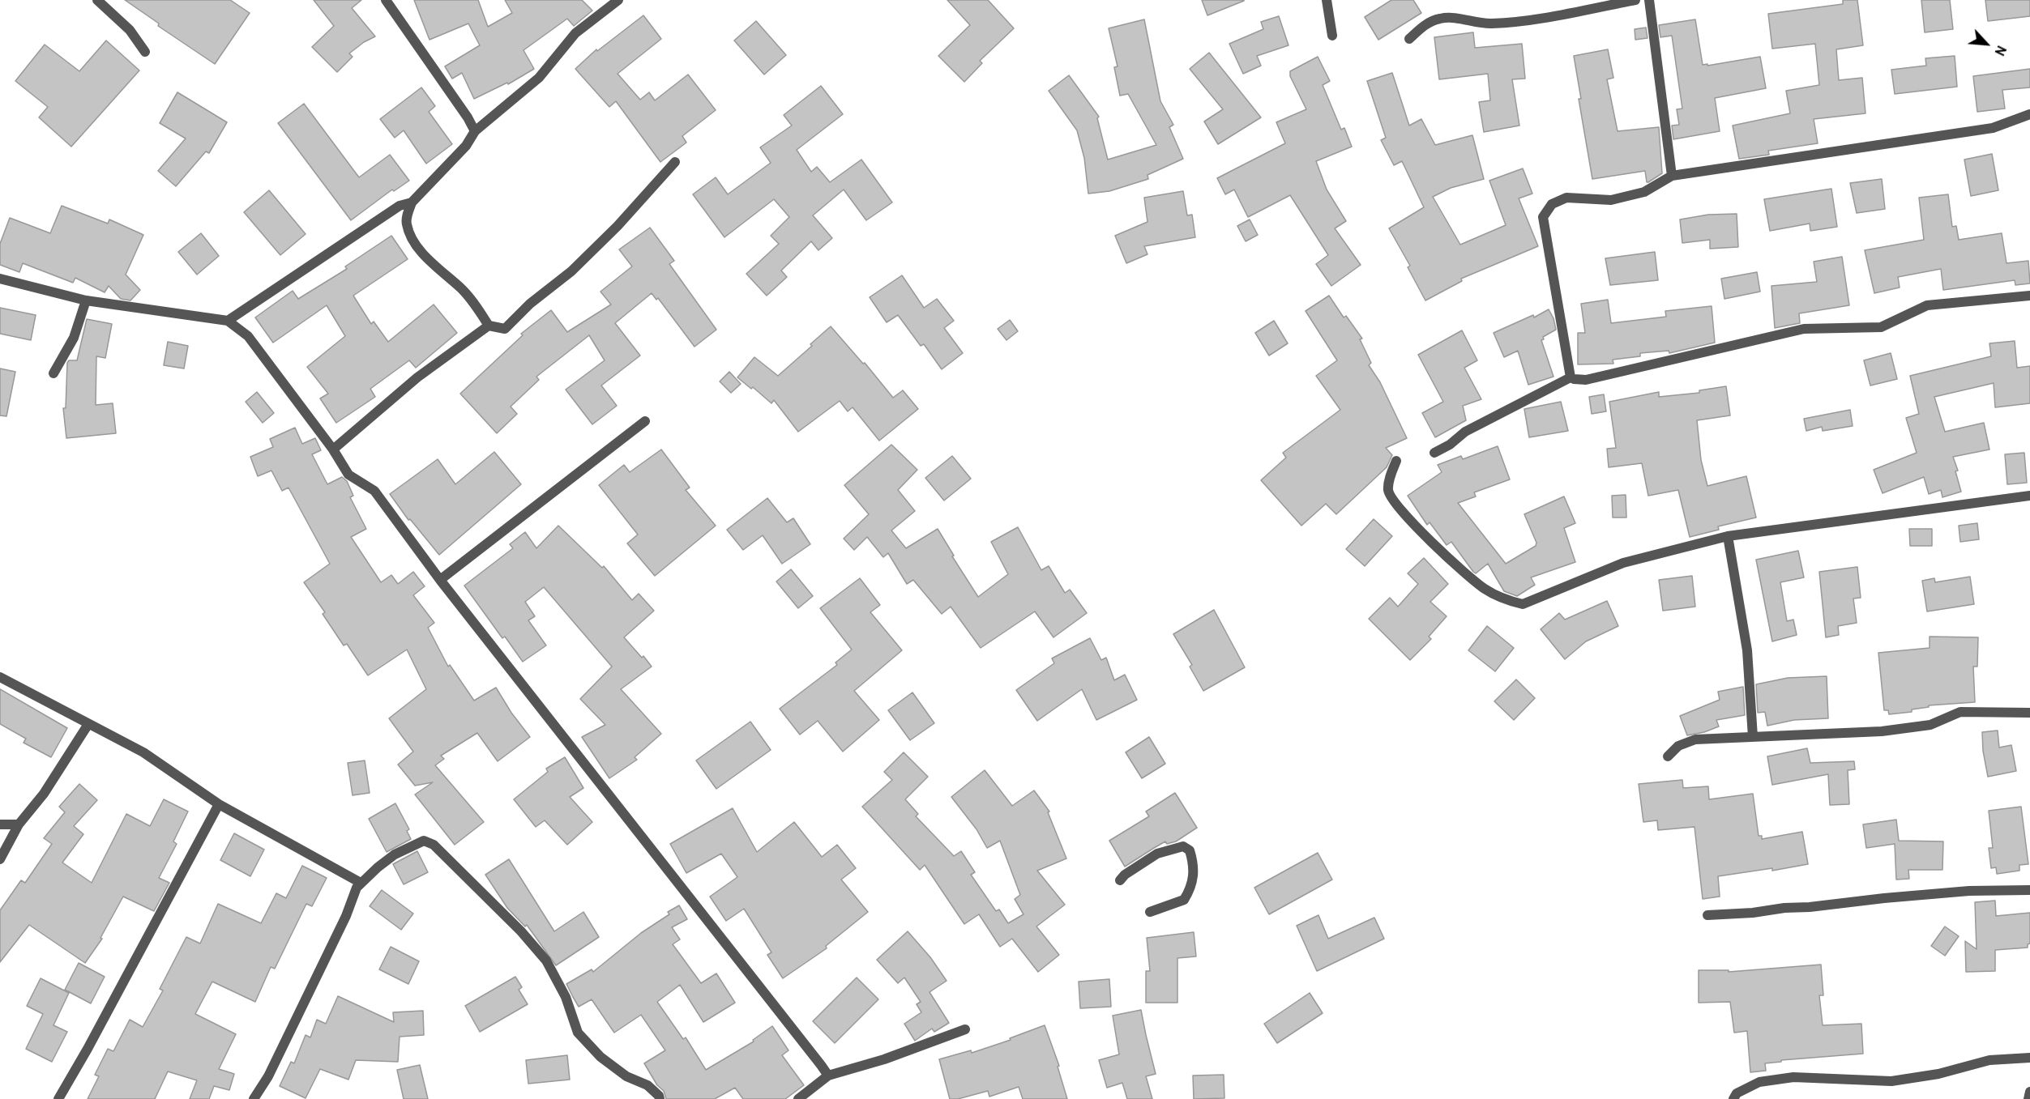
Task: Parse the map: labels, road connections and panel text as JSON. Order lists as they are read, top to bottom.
{
  "north": "bottom right"
}
